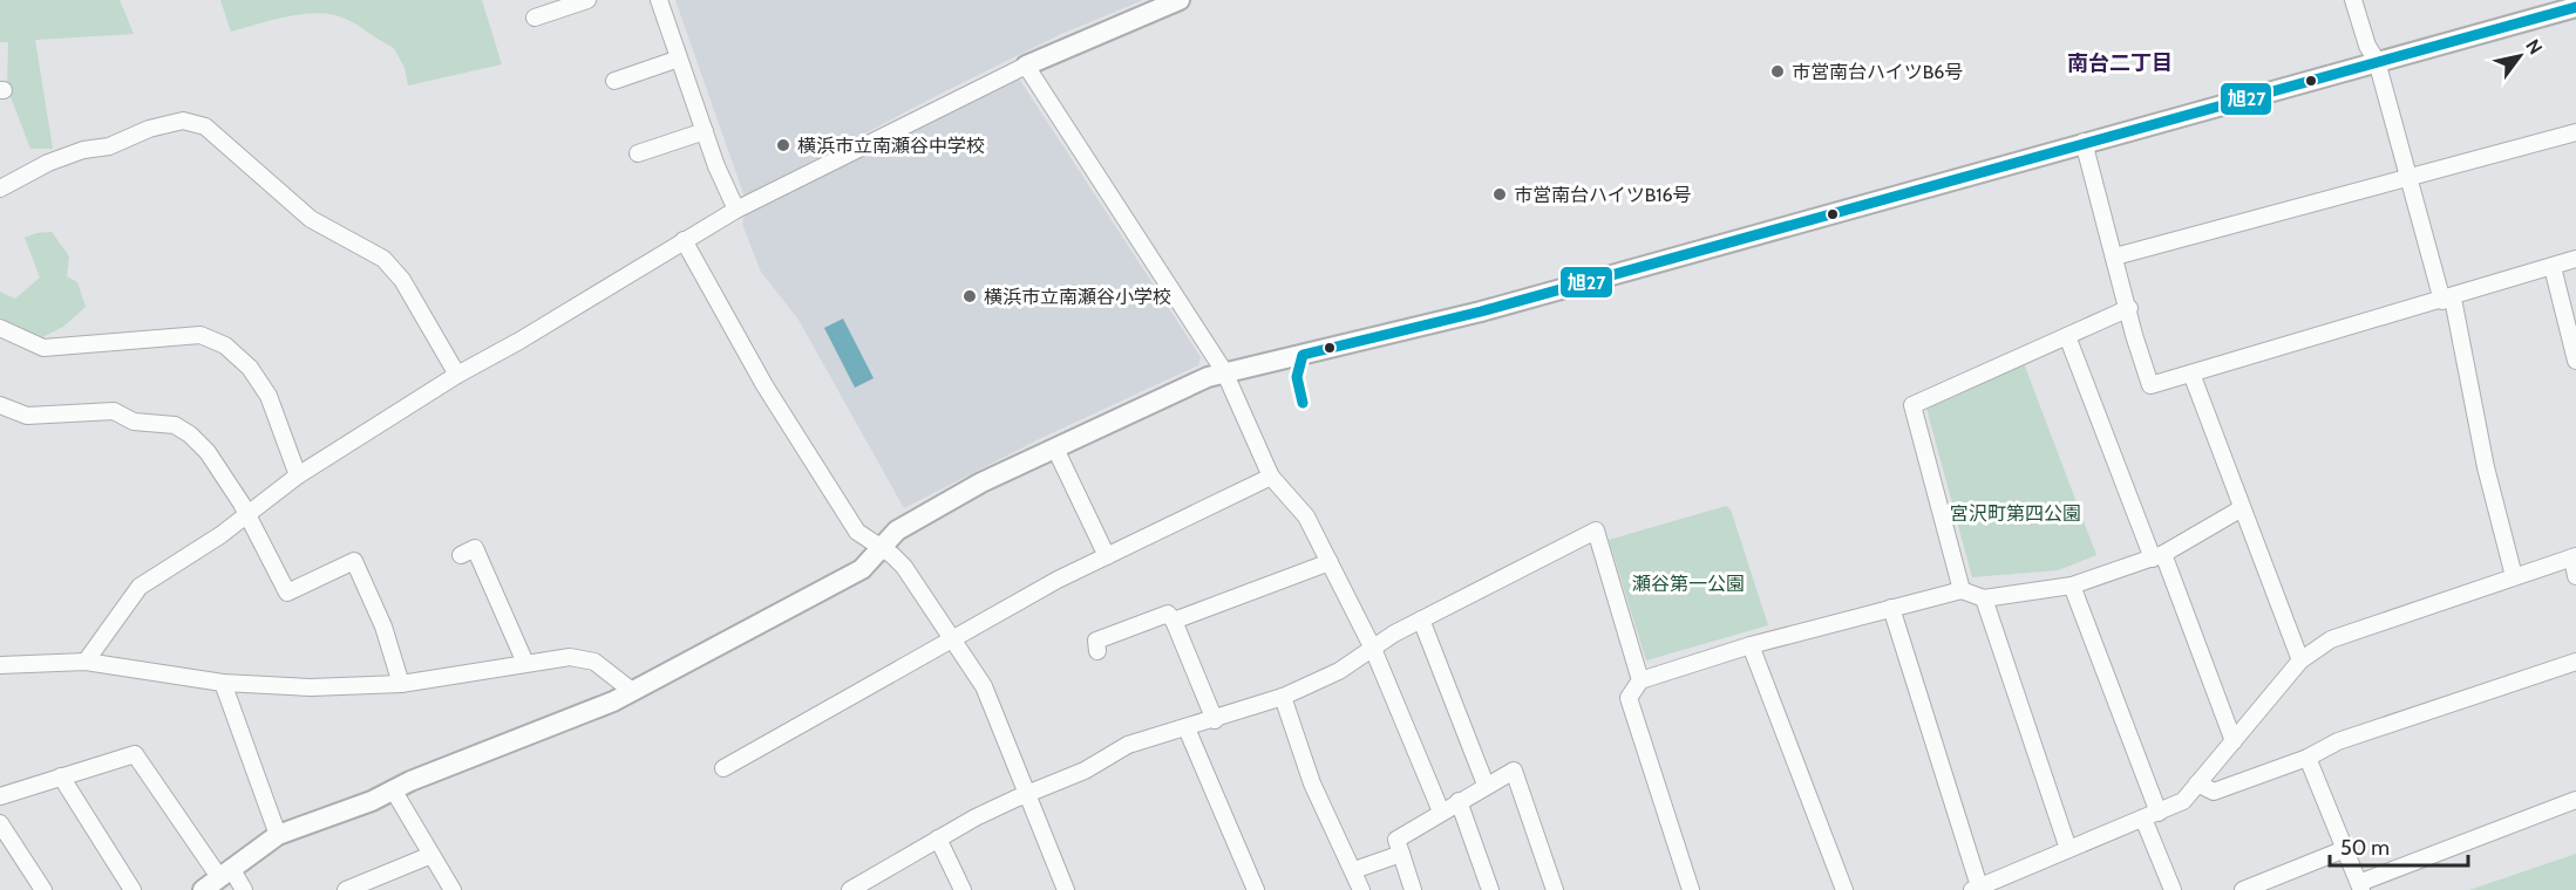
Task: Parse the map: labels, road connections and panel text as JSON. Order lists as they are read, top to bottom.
{
  "districts": ["南台二丁目"],
  "parks": ["宮沢町第四公園", "瀬谷第一公園"],
  "places": [
    "市営南台ハイツB6号",
    "横浜市立南瀬谷中学校",
    "市営南台ハイツB16号",
    "横浜市立南瀬谷小学校"
  ],
  "lines": ["transit line 旭27"],
  "scale_bar": "50 m",
  "north": "top right"
}
